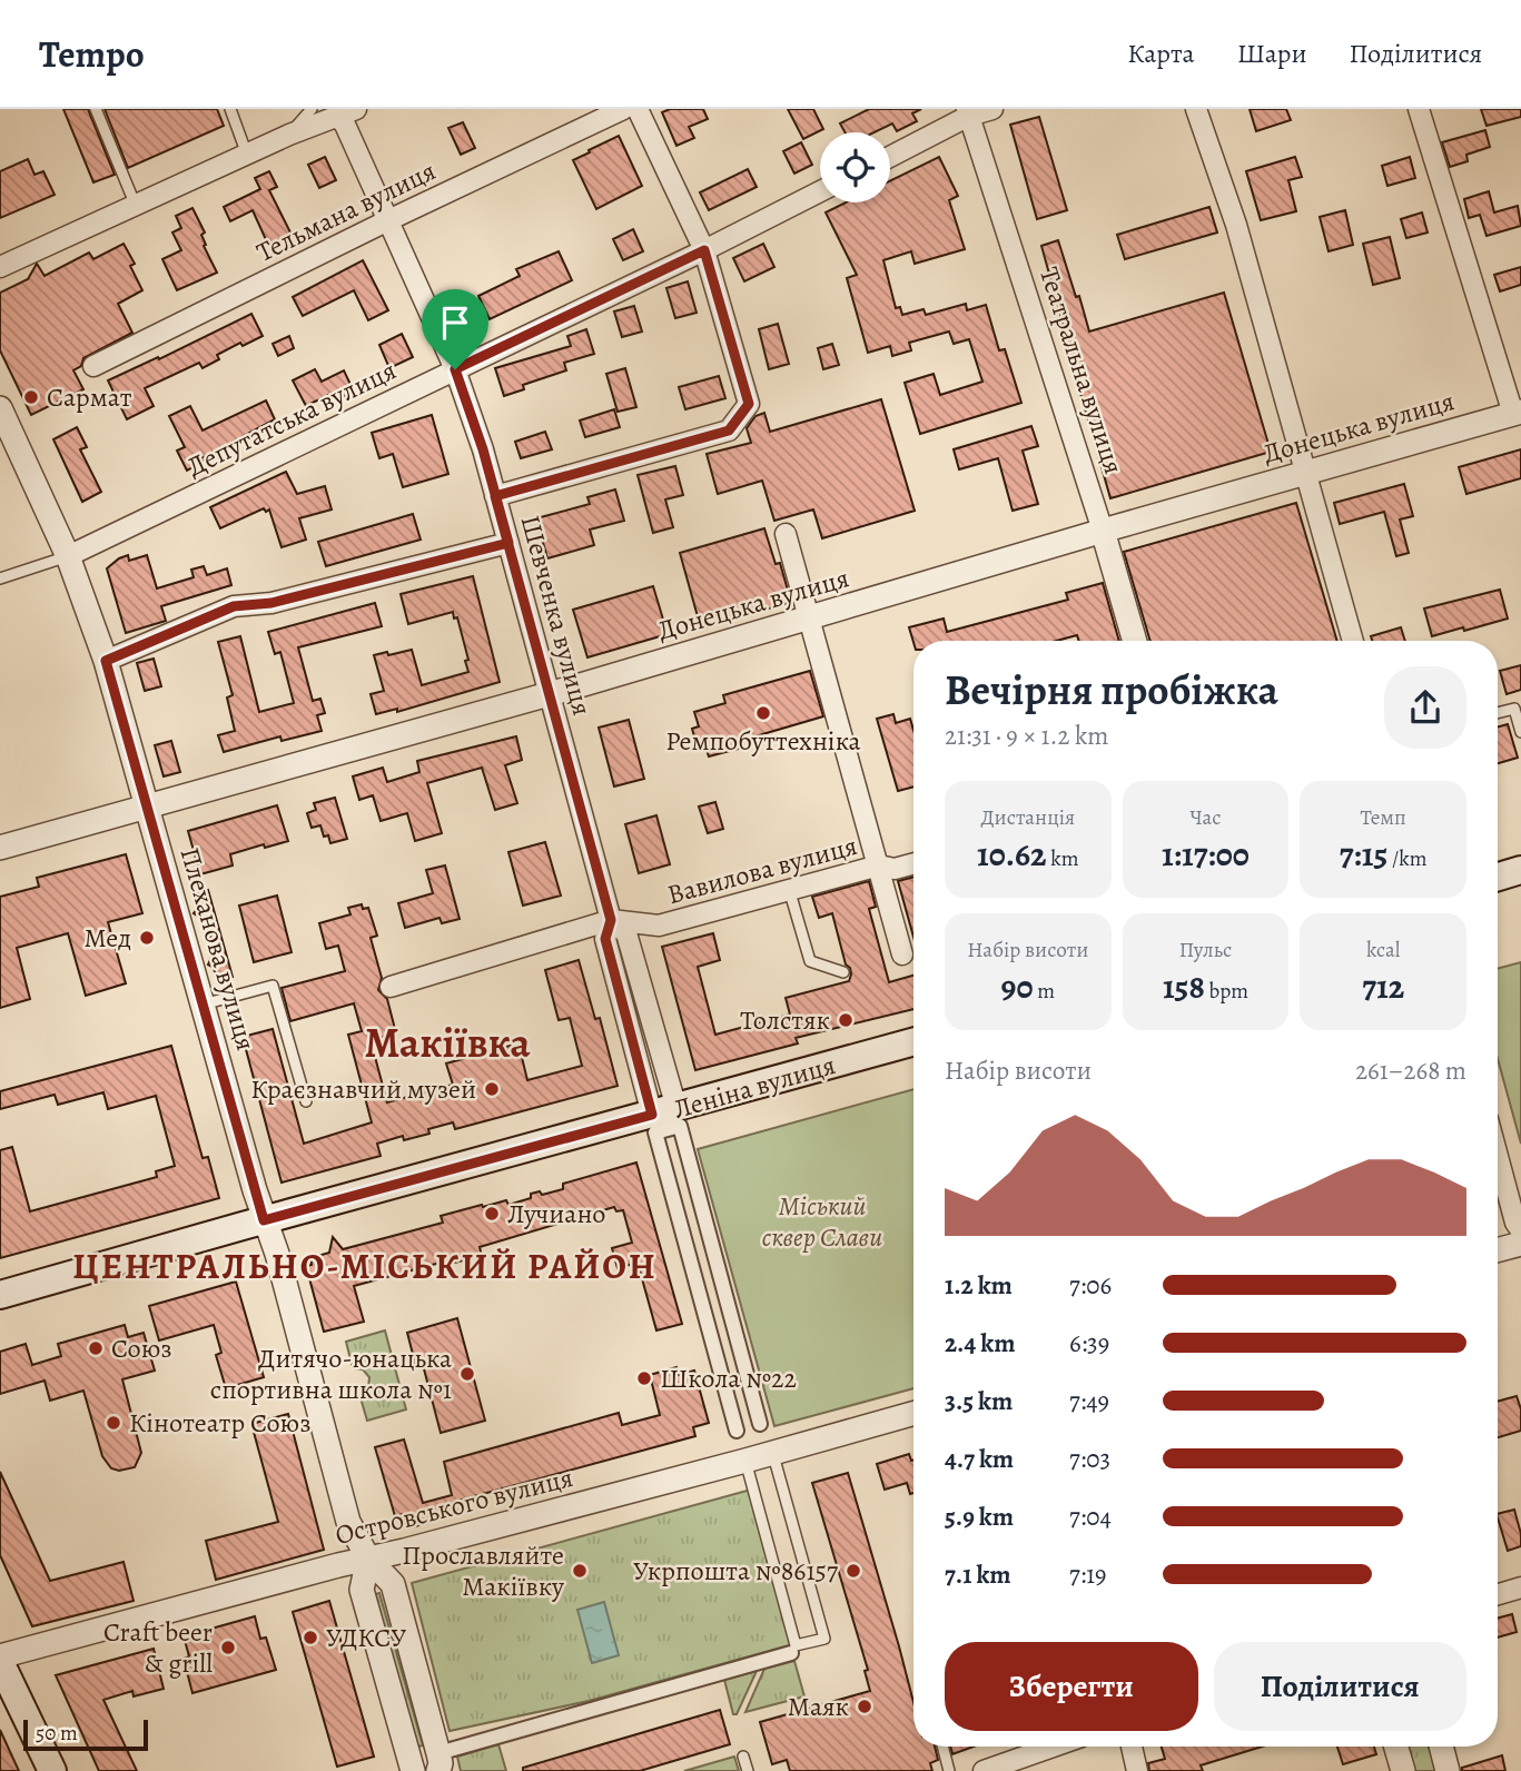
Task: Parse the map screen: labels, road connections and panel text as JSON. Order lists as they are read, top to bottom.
{
  "streets": {
    "main road": ["Леніна вулиця"],
    "street": [
      "Тельмана вулиця",
      "Театральна вулиця",
      "Депутатська вулиця",
      "Донецька вулиця",
      "Шевченка вулиця",
      "Вавилова вулиця",
      "Плеханова вулиця",
      "Островського вулиця"
    ]
  },
  "crossings": [
    ["Тельмана вулиця", "Шевченка вулиця"],
    ["Театральна вулиця", "Донецька вулиця"],
    ["Депутатська вулиця", "Шевченка вулиця"],
    ["Депутатська вулиця", "Плеханова вулиця"],
    ["Донецька вулиця", "Шевченка вулиця"],
    ["Донецька вулиця", "Плеханова вулиця"],
    ["Шевченка вулиця", "Вавилова вулиця"],
    ["Шевченка вулиця", "Леніна вулиця"],
    ["Плеханова вулиця", "Леніна вулиця"],
    ["Плеханова вулиця", "Островського вулиця"]
  ],
  "districts": ["Макіївка", "ЦЕНТРАЛЬНО-МІСЬКИЙ РАЙОН"],
  "parks": ["Міський сквер Слави"],
  "places": [
    "Сармат",
    "Ремпобуттехніка",
    "Мед",
    "Толстяк",
    "Краєзнавчий музей",
    "Лучиано",
    "Союз",
    "Дитячо-юнацька спортивна школа №1",
    "Школа №22",
    "Кінотеатр Союз",
    "Прославляйте Макіївку",
    "Укрпошта №86157",
    "УДКСУ",
    "Craft beer & grill",
    "Маяк"
  ],
  "scale_bar": "50 m",
  "page": {
    "header": "Tempo",
    "nav": ["Карта", "Шари", "Поділитися"],
    "heading": ["Вечірня пробіжка", "21:31 · 9 × 1.2 km"],
    "stats": [
      ["Дистанція", "10.62 km"],
      ["Час", "1:17:00"],
      ["Темп", "7:15 /km"],
      ["Набір висоти", "90 m"],
      ["Пульс", "158 bpm"],
      ["kcal", "712"]
    ],
    "chart": ["Набір висоти", "261–268 m"],
    "list": [
      {
        "name": "1.2 km",
        "note": "7:06"
      },
      {
        "name": "2.4 km",
        "note": "6:39"
      },
      {
        "name": "3.5 km",
        "note": "7:49"
      },
      {
        "name": "4.7 km",
        "note": "7:03"
      },
      {
        "name": "5.9 km",
        "note": "7:04"
      },
      {
        "name": "7.1 km",
        "note": "7:19"
      }
    ],
    "buttons": ["Зберегти", "Поділитися"],
    "scale": "50 m"
  }
}
